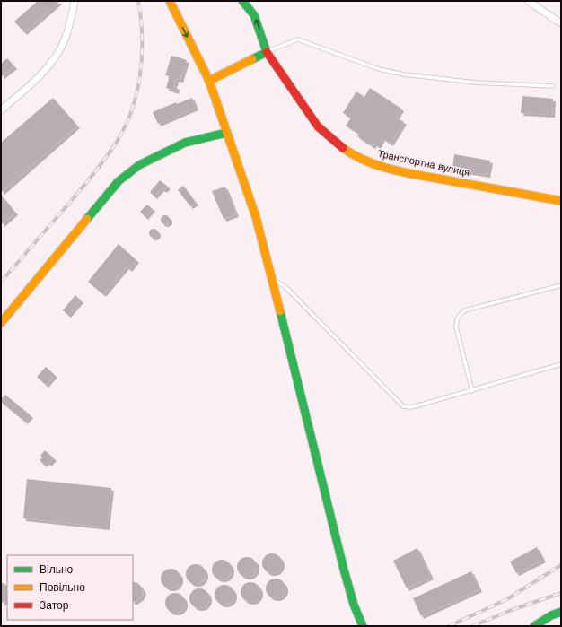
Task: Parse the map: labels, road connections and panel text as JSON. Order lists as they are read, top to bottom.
{
  "streets": {
    "street": ["Транспортна вулиця"]
  },
  "legend": ["Вільно", "Повільно", "Затор"]
}
